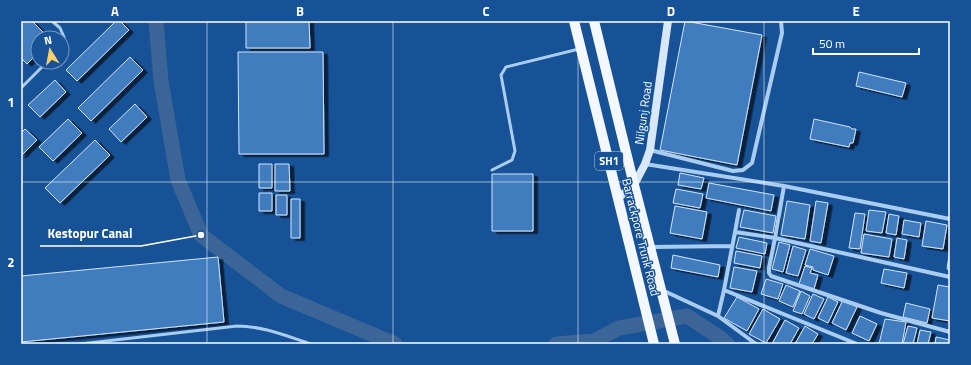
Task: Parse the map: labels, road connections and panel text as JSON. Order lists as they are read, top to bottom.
{
  "streets": {
    "main road": ["SH1", "Barrackpore Trunk Road"],
    "street": ["Nilgunj Road"]
  },
  "crossings": [
    ["Nilgunj Road", "Barrackpore Trunk Road"]
  ],
  "places": ["Kestopur Canal"],
  "scale_bar": "50 m",
  "north": "top",
  "grid": {
    "columns": [
      "A",
      "B",
      "C",
      "D",
      "E"
    ],
    "rows": ["1", "2"]
  }
}
